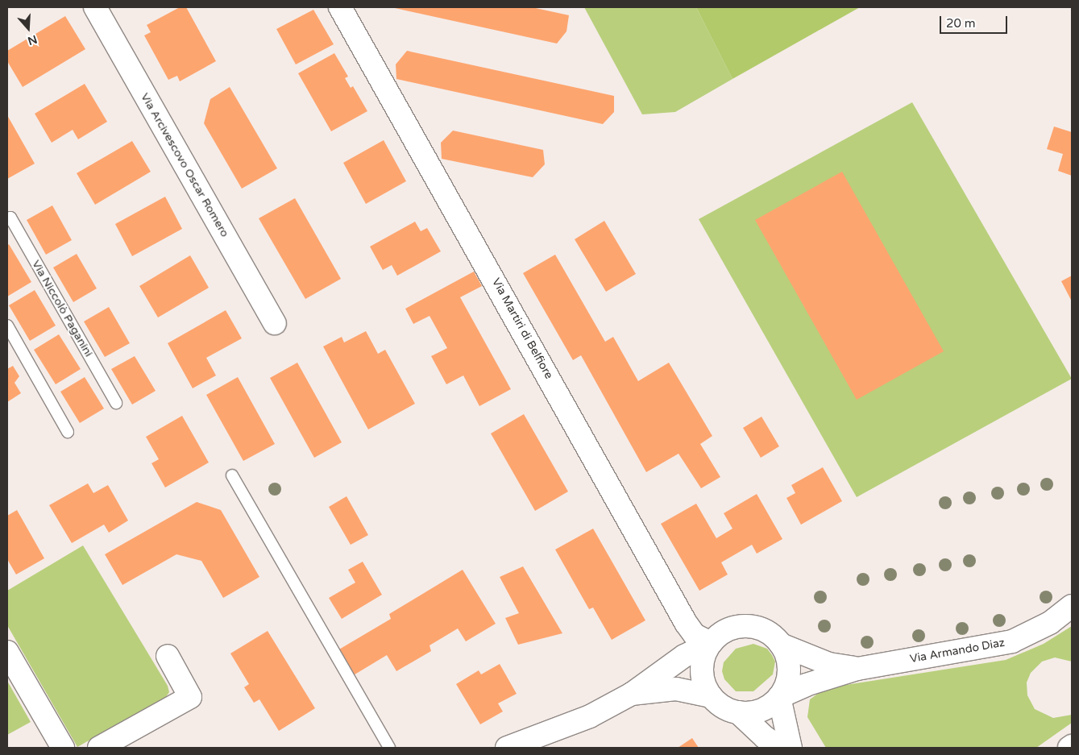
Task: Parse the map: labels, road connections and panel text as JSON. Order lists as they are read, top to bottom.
{
  "streets": {
    "street": ["Via Arcivescovo Oscar Romero", "Via Martiri di Belfiore", "Via Armando Diaz"],
    "lane": ["Via Niccolò Paganini"]
  },
  "crossings": [
    ["Via Martiri di Belfiore", "Via Armando Diaz"]
  ],
  "scale_bar": "20 m",
  "north": "bottom"
}
